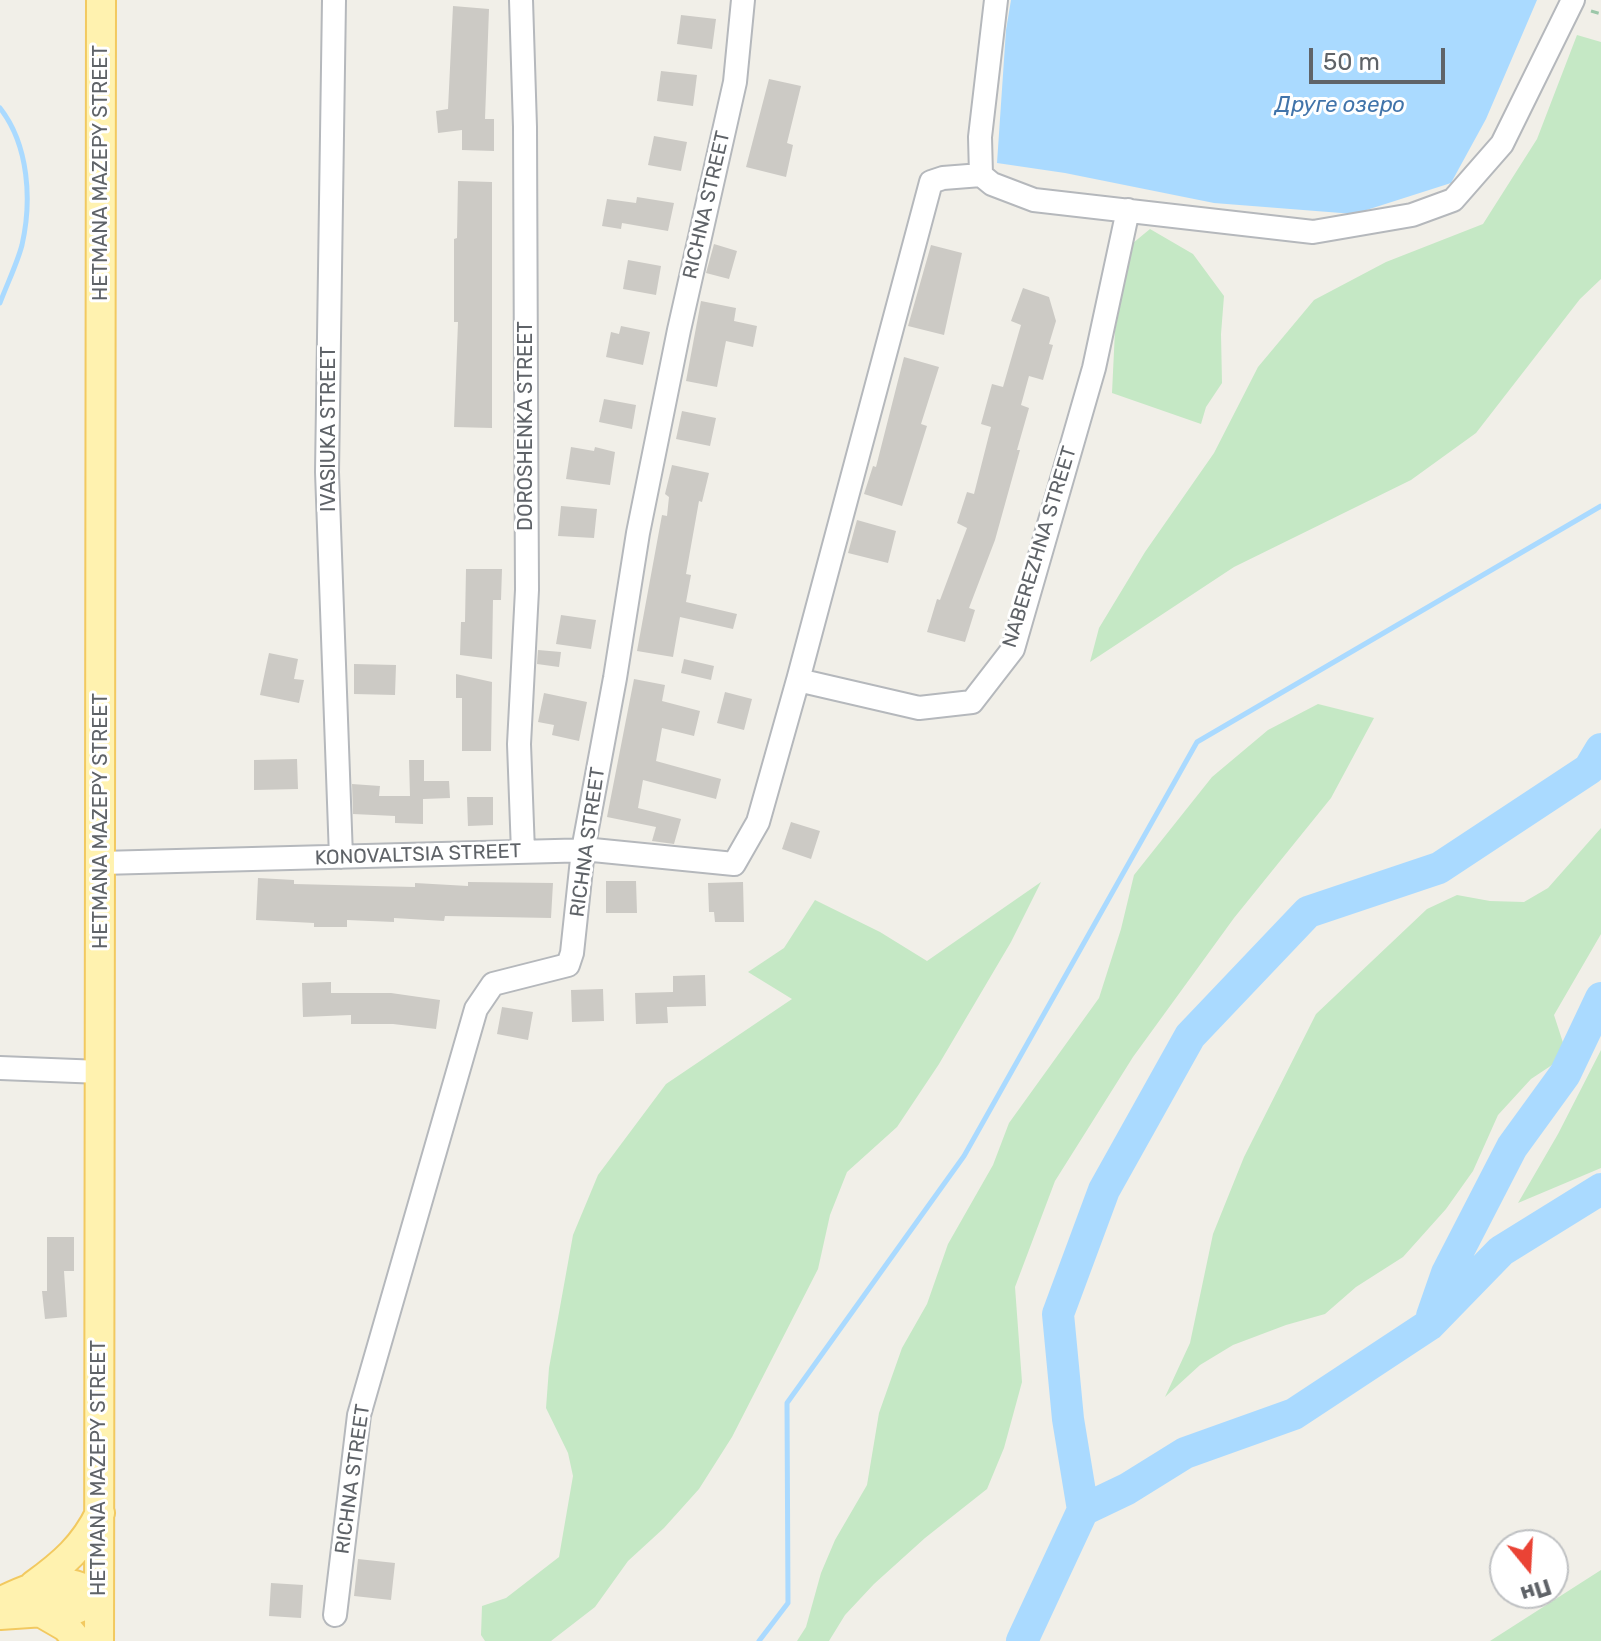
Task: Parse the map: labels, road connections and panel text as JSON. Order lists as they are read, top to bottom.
{
  "streets": {
    "main road": ["HETMANA MAZEPY STREET"],
    "street": [
      "RICHNA STREET",
      "DOROSHENKA STREET",
      "IVASIUKA STREET",
      "NABEREZHNA STREET",
      "KONOVALTSIA STREET"
    ]
  },
  "crossings": [
    ["HETMANA MAZEPY STREET", "KONOVALTSIA STREET"],
    ["RICHNA STREET", "KONOVALTSIA STREET"],
    ["DOROSHENKA STREET", "KONOVALTSIA STREET"],
    ["IVASIUKA STREET", "KONOVALTSIA STREET"],
    ["NABEREZHNA STREET", "KONOVALTSIA STREET"]
  ],
  "water": ["Друге озеро"],
  "scale_bar": "50 m",
  "north": "bottom"
}
